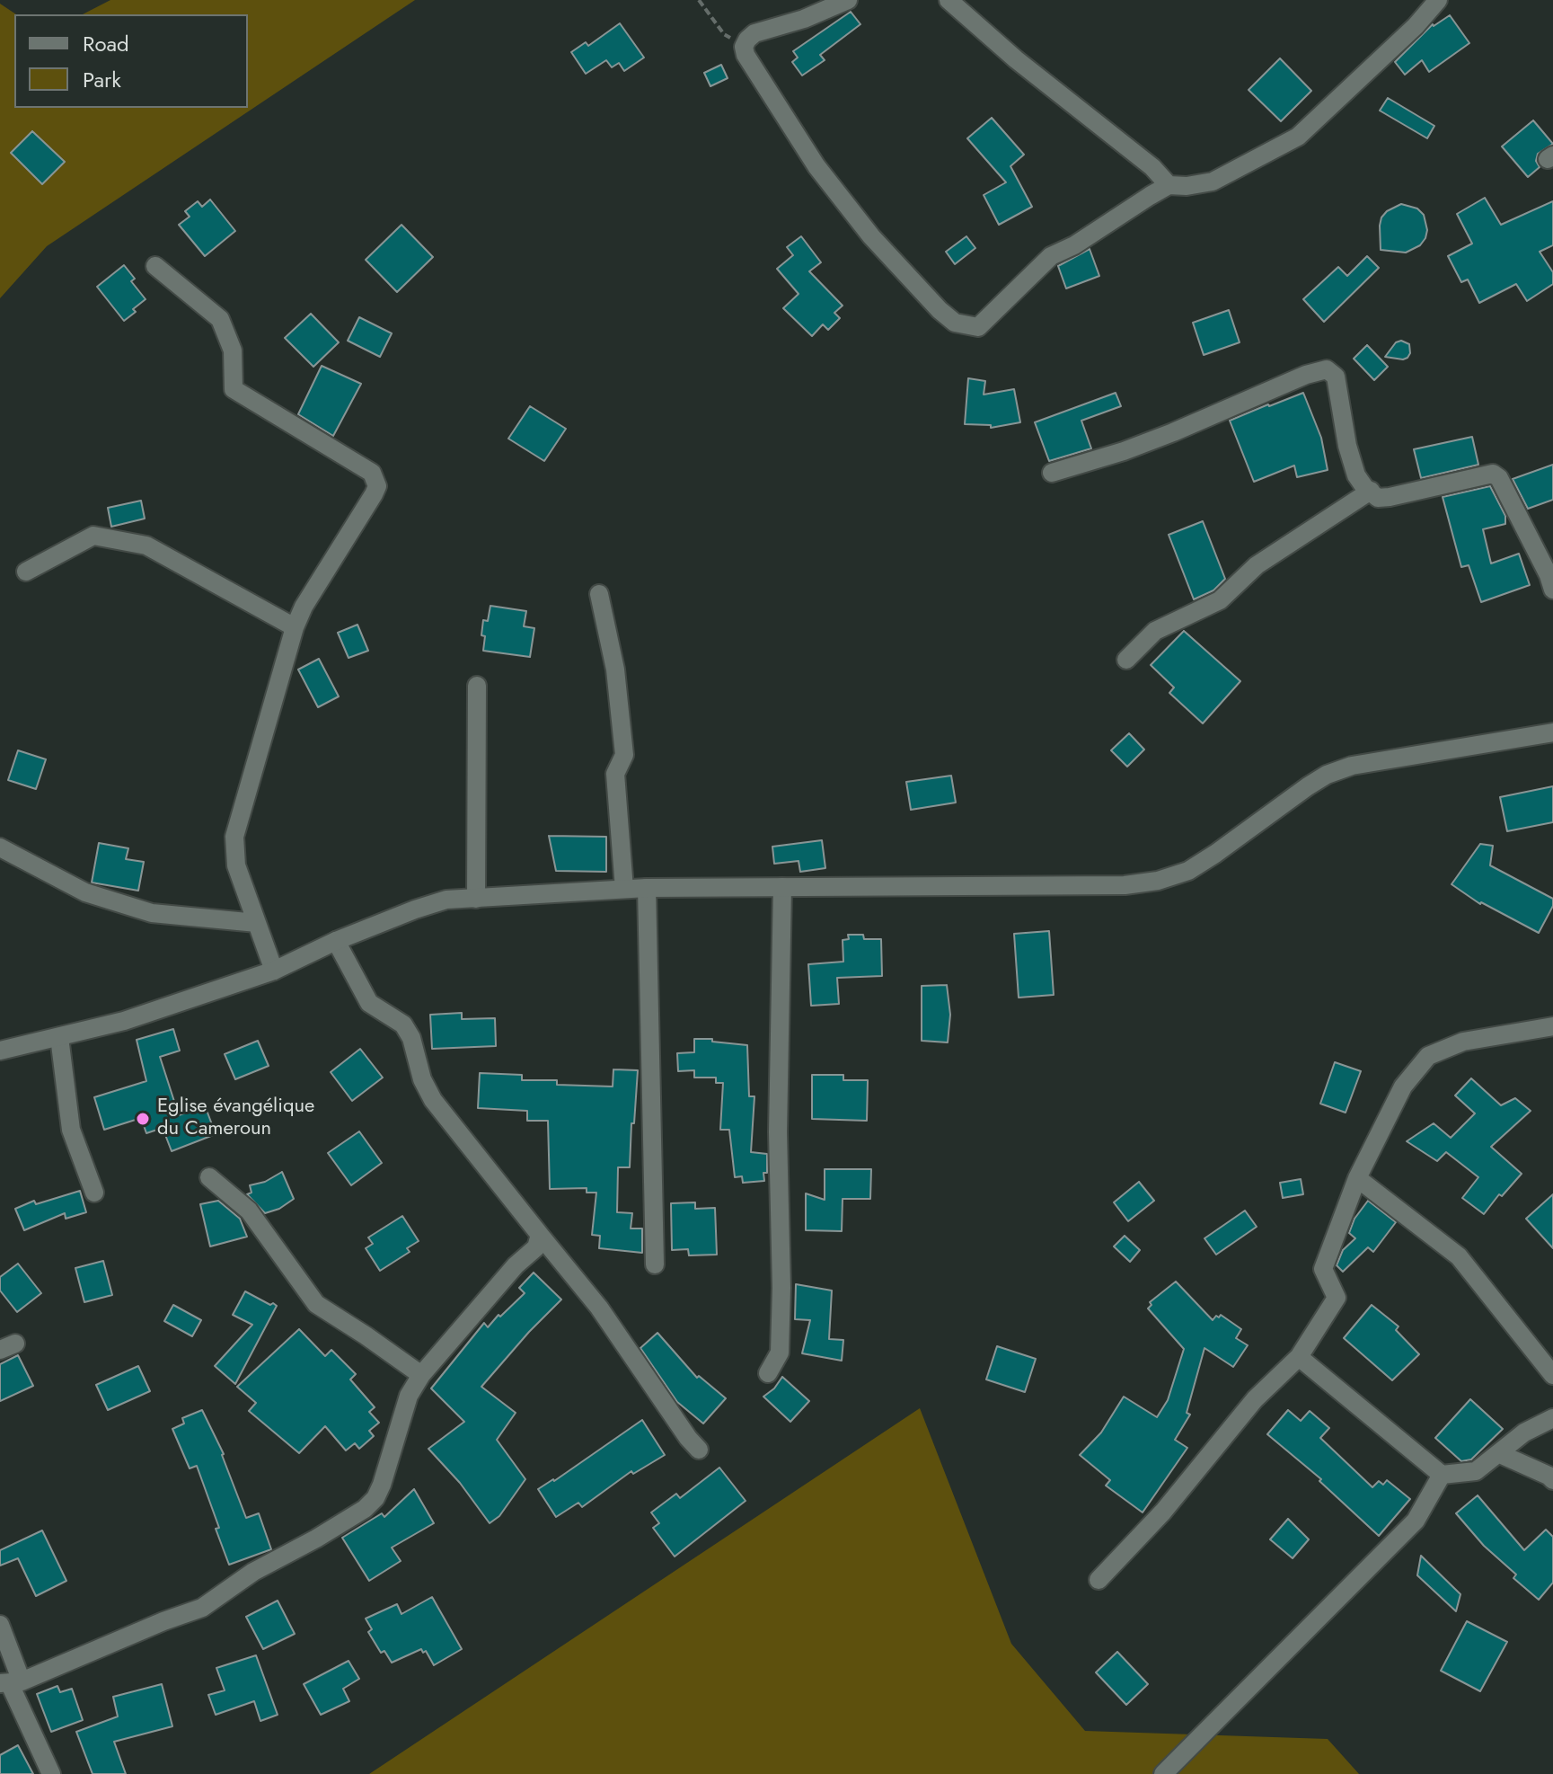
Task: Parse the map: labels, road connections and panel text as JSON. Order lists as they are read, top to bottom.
{
  "places": ["Eglise évangélique du Cameroun"],
  "legend": ["Road", "Park"]
}
